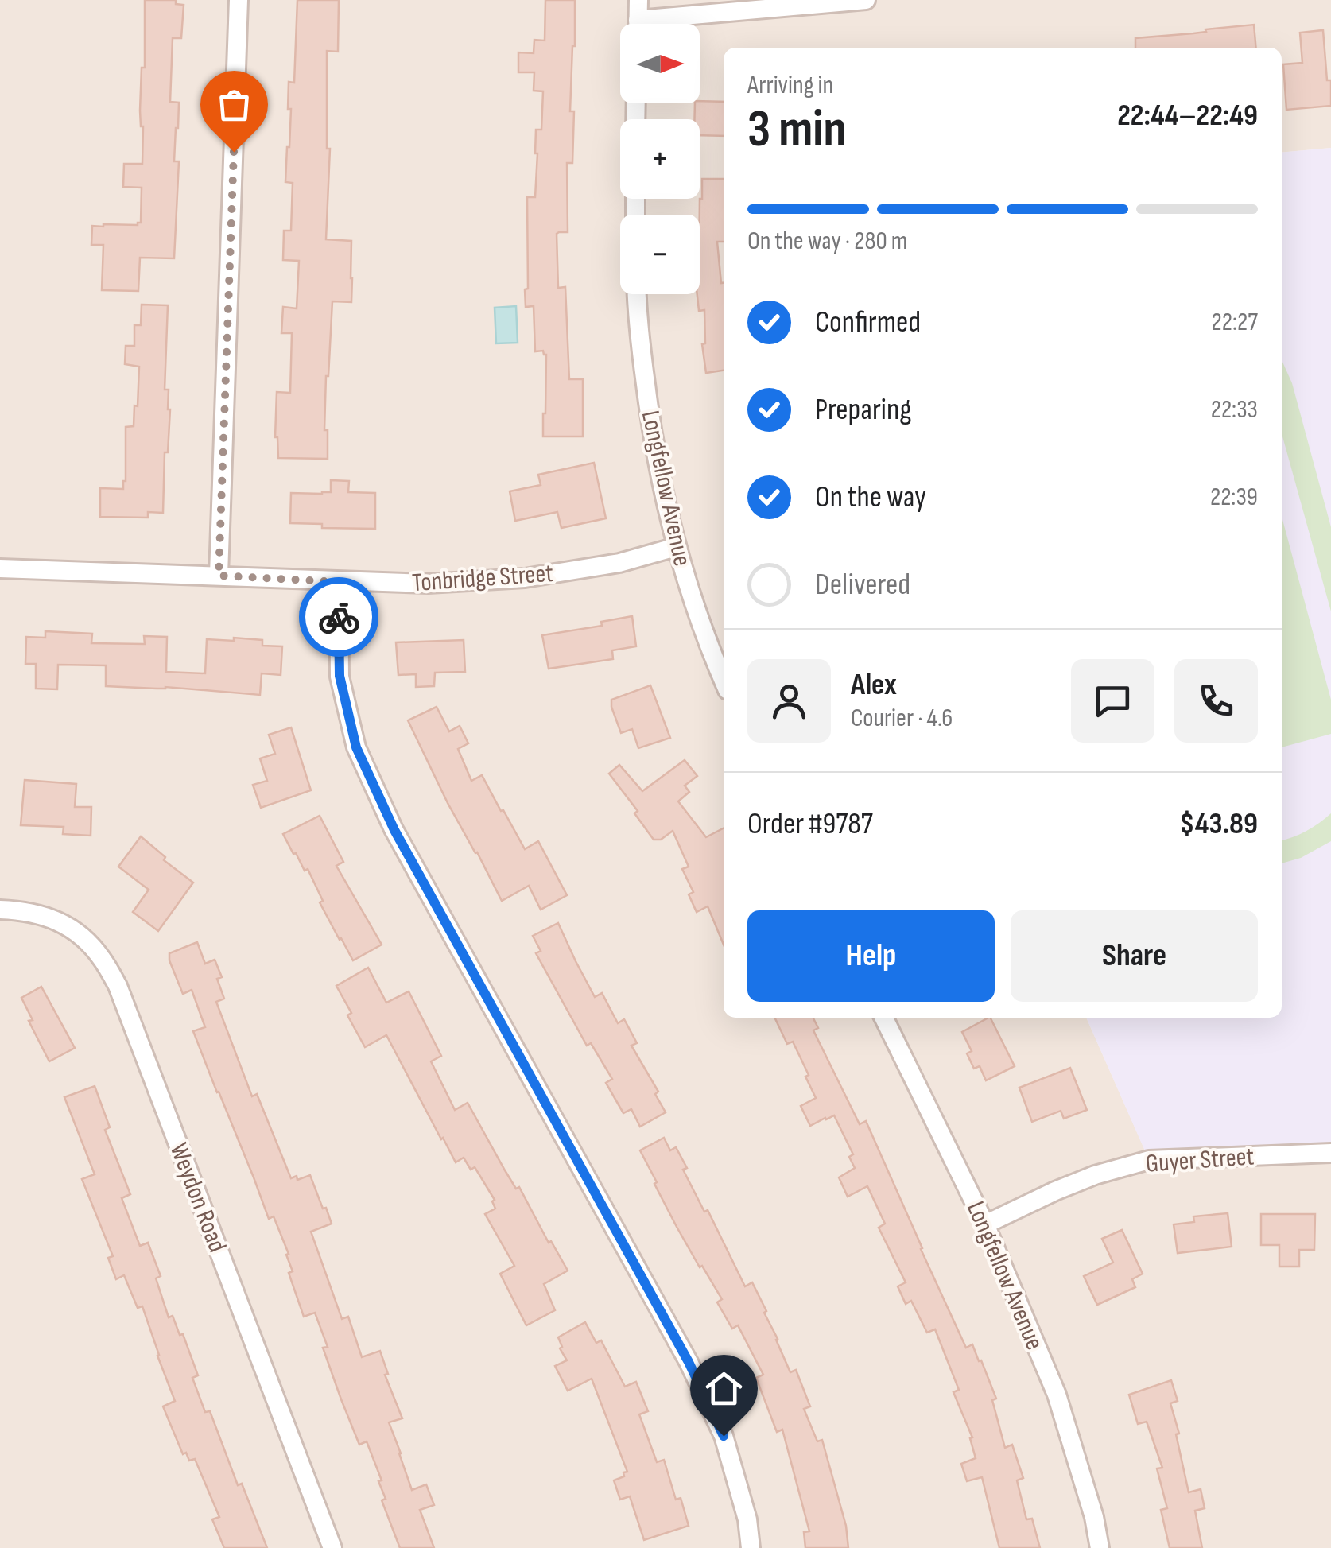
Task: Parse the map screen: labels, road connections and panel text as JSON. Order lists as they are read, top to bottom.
{
  "streets": {
    "street": [
      "Longfellow Avenue",
      "Tonbridge Street",
      "Guyer Street",
      "Weydon Road"
    ]
  },
  "crossings": [
    ["Longfellow Avenue", "Tonbridge Street"],
    ["Longfellow Avenue", "Guyer Street"]
  ],
  "north": "right",
  "page": {
    "map_buttons": ["+", "−"],
    "heading": ["3 min", "Arriving in", "22:44–22:49"],
    "panel": [
      "Alex",
      "Courier · 4.6",
      "Order #9787",
      "$43.89"
    ],
    "bar": "On the way · 280 m",
    "list": [
      ["Confirmed", "22:27"],
      ["Preparing", "22:33"],
      ["On the way", "22:39"],
      "Delivered"
    ],
    "buttons": ["Help", "Share"]
  }
}
